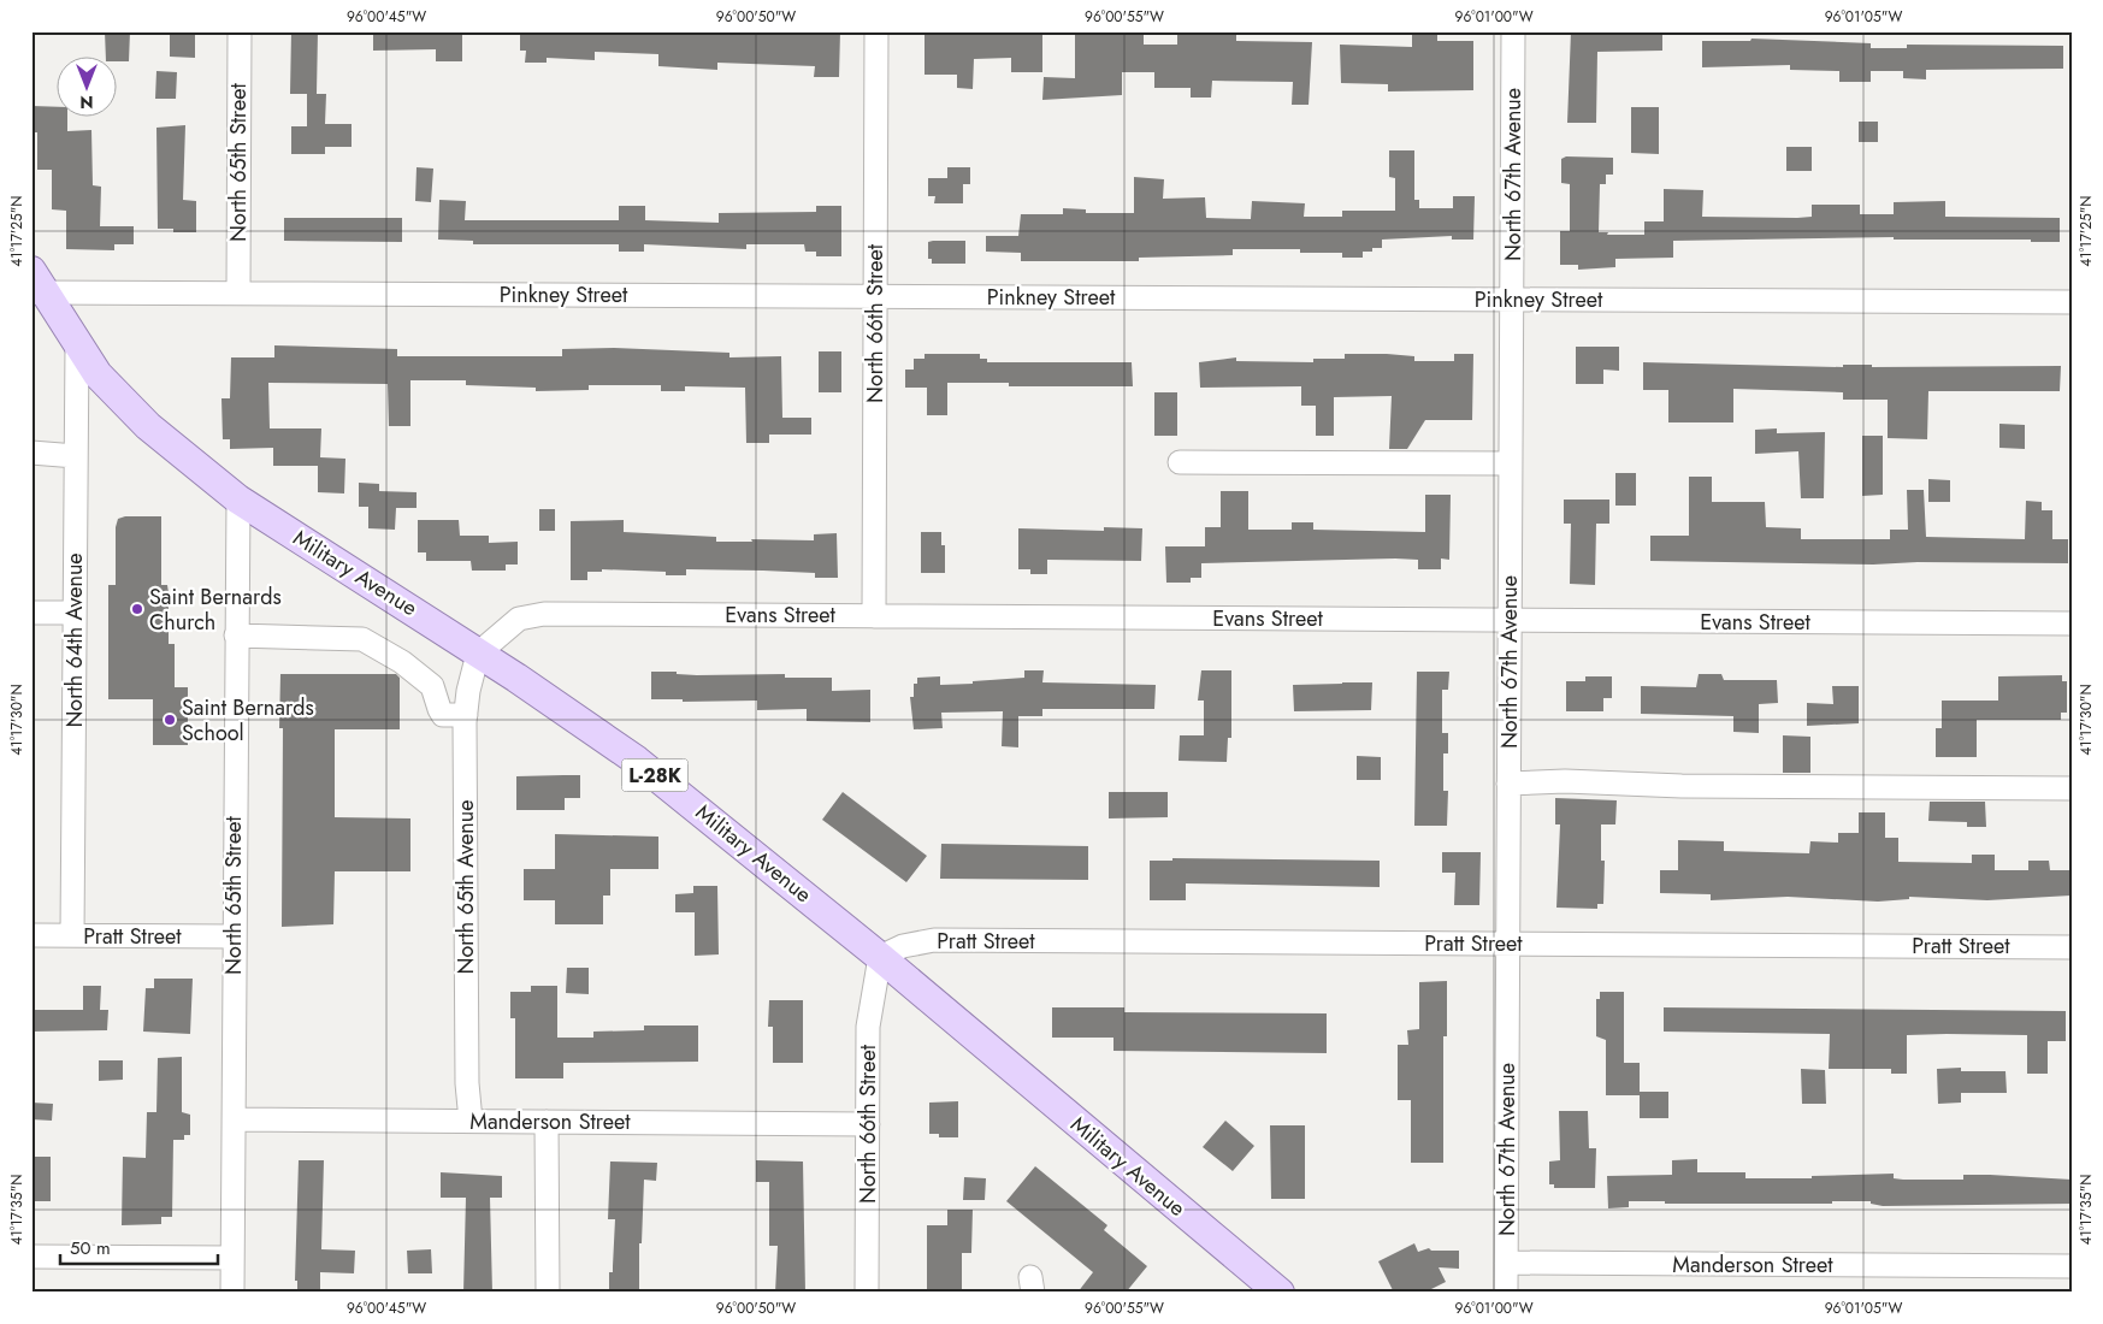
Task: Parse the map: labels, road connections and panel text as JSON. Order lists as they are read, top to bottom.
{
  "streets": {
    "main road": ["Military Avenue", "L-28K"],
    "street": [
      "North 65th Street",
      "North 67th Avenue",
      "Pinkney Street",
      "North 66th Street",
      "Evans Street",
      "North 64th Avenue",
      "North 65th Avenue",
      "Pratt Street",
      "Manderson Street"
    ]
  },
  "crossings": [
    ["North 65th Street", "Pinkney Street"],
    ["North 65th Street", "Military Avenue"],
    ["North 65th Street", "Pratt Street"],
    ["North 65th Street", "Manderson Street"],
    ["North 67th Avenue", "Pinkney Street"],
    ["North 67th Avenue", "Evans Street"],
    ["North 67th Avenue", "Pratt Street"],
    ["North 67th Avenue", "Manderson Street"],
    ["Pinkney Street", "North 66th Street"],
    ["Pinkney Street", "Military Avenue"],
    ["North 66th Street", "Military Avenue"],
    ["North 66th Street", "Evans Street"],
    ["North 66th Street", "Pratt Street"],
    ["North 66th Street", "Manderson Street"],
    ["Military Avenue", "Evans Street"],
    ["Military Avenue", "North 64th Avenue"],
    ["Military Avenue", "North 65th Avenue"],
    ["Military Avenue", "Pratt Street"],
    ["Evans Street", "North 65th Avenue"],
    ["North 64th Avenue", "Pratt Street"],
    ["North 65th Avenue", "Manderson Street"]
  ],
  "places": ["Saint Bernards Church", "Saint Bernards School"],
  "scale_bar": "50 m",
  "north": "bottom",
  "coordinates": [
    "96°00'45\"W",
    "96°00'50\"W",
    "96°00'55\"W",
    "96°01'00\"W",
    "96°01'05\"W",
    "41°17'25\"N",
    "41°17'30\"N",
    "41°17'35\"N"
  ]
}
